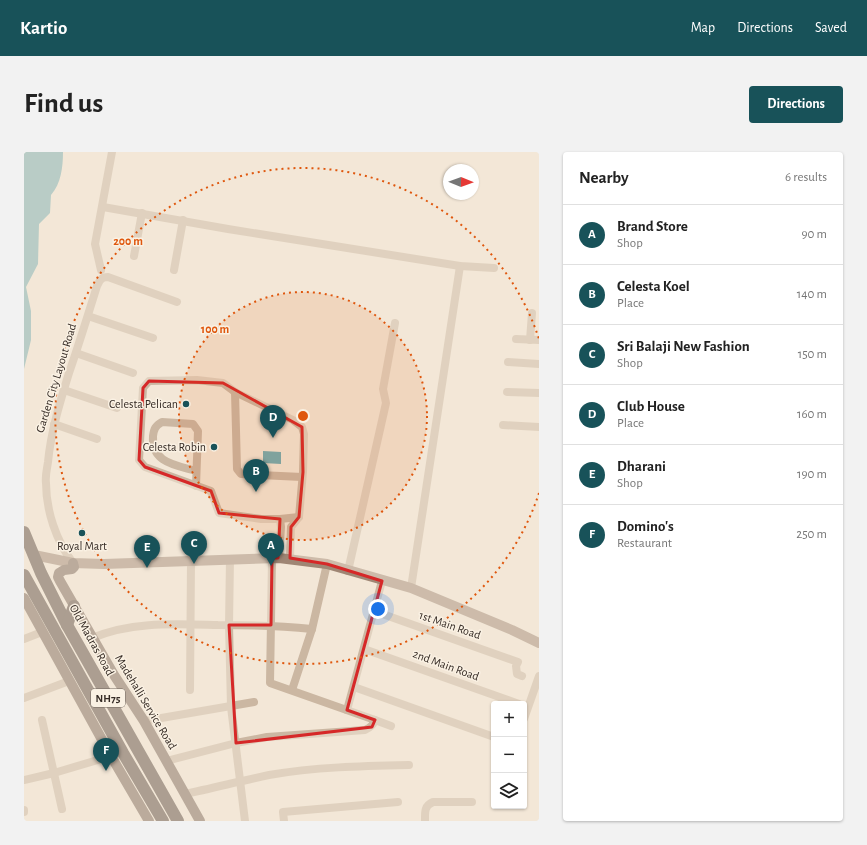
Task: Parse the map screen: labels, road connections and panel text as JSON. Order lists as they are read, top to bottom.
{
  "streets": {
    "highway": ["Old Madras Road", "NH75"],
    "main road": ["Madehalli Service Road"],
    "street": ["Garden City Layout Road", "1st Main Road", "2nd Main Road"]
  },
  "crossings": [
    ["Garden City Layout Road", "Madehalli Service Road"]
  ],
  "places": ["Celesta Pelican", "Celesta Robin", "Royal Mart"],
  "north": "right",
  "page": {
    "header": "Kartio",
    "nav": ["Map", "Directions", "Saved"],
    "buttons": "Directions",
    "title": "Find us",
    "heading": ["Nearby", "6 results"],
    "list": [
      {
        "mark": "A",
        "name": "Brand Store",
        "note": "Shop",
        "value": "90 m"
      },
      {
        "mark": "B",
        "name": "Celesta Koel",
        "note": "Place",
        "value": "140 m"
      },
      {
        "mark": "C",
        "name": "Sri Balaji New Fashion",
        "note": "Shop",
        "value": "150 m"
      },
      {
        "mark": "D",
        "name": "Club House",
        "note": "Place",
        "value": "160 m"
      },
      {
        "mark": "E",
        "name": "Dharani",
        "note": "Shop",
        "value": "190 m"
      },
      {
        "mark": "F",
        "name": "Domino's",
        "note": "Restaurant",
        "value": "250 m"
      }
    ],
    "pins": [
      "D",
      "B",
      "C",
      "A",
      "E",
      "F"
    ],
    "map_buttons": ["+", "−"]
  },
  "rings": ["200 m", "100 m"]
}
